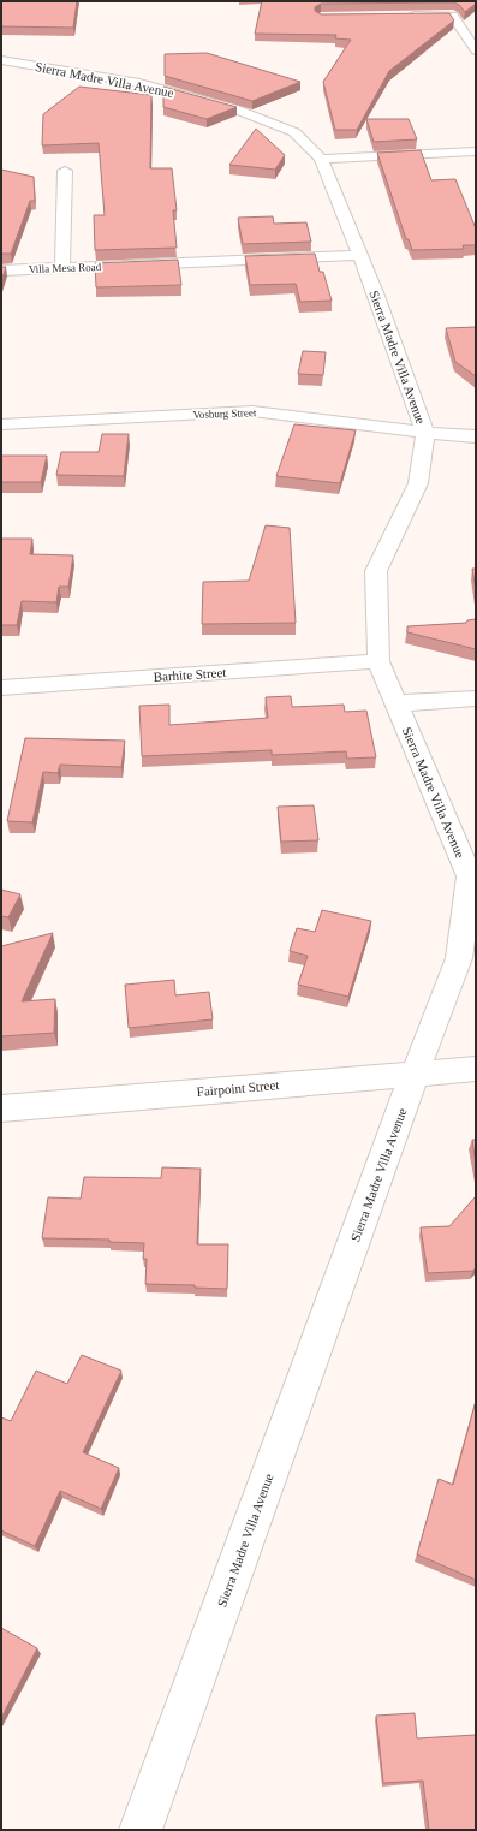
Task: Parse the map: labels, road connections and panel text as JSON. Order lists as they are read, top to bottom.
{
  "streets": {
    "street": [
      "Sierra Madre Villa Avenue",
      "Villa Mesa Road",
      "Vosburg Street",
      "Barhite Street",
      "Fairpoint Street"
    ]
  },
  "crossings": [
    ["Sierra Madre Villa Avenue", "Villa Mesa Road"],
    ["Sierra Madre Villa Avenue", "Vosburg Street"],
    ["Sierra Madre Villa Avenue", "Barhite Street"],
    ["Sierra Madre Villa Avenue", "Fairpoint Street"]
  ]
}
